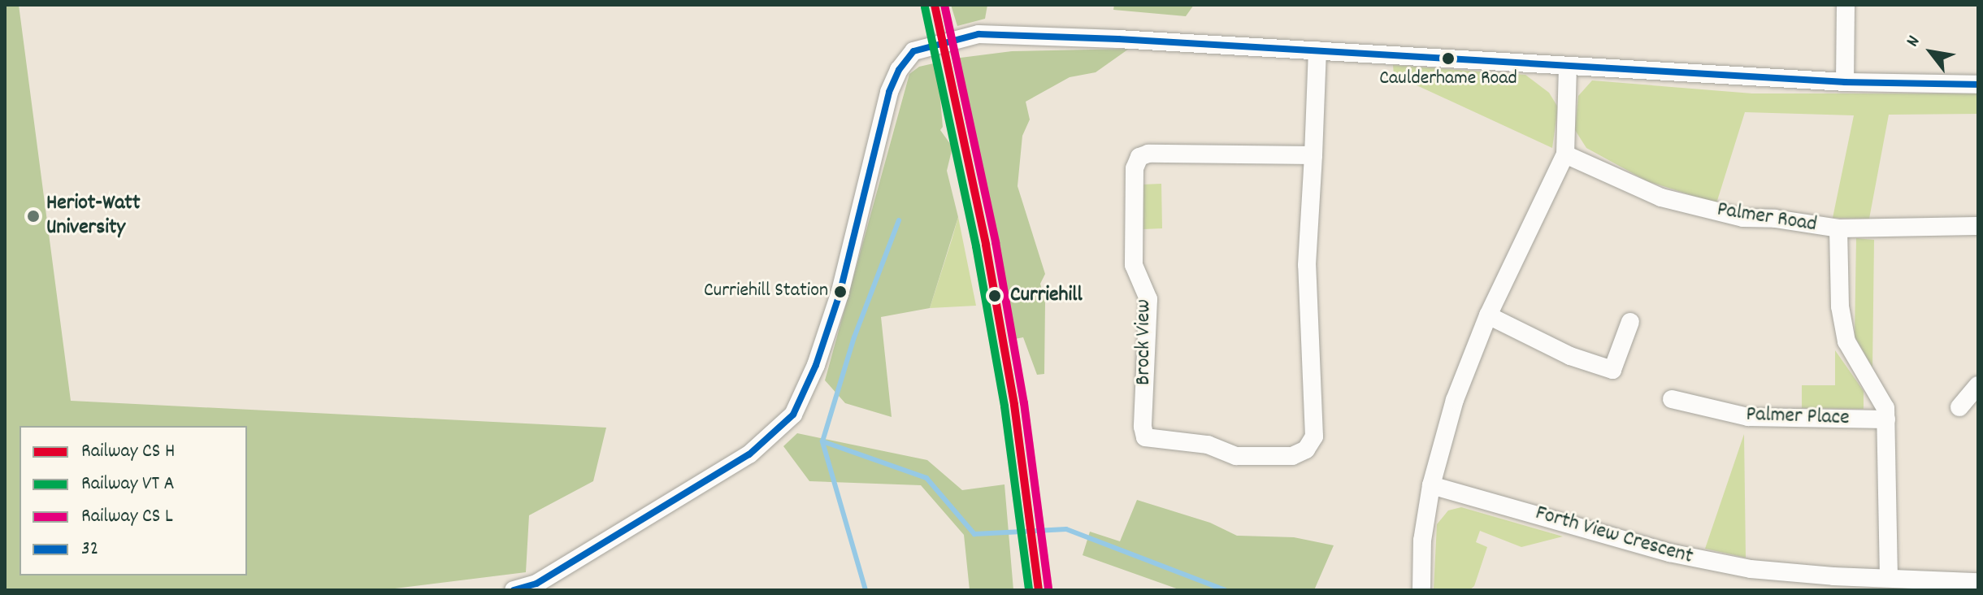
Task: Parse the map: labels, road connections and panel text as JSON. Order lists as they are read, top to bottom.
{
  "streets": {
    "street": [
      "Palmer Road",
      "Brock View",
      "Palmer Place",
      "Forth View Crescent"
    ]
  },
  "crossings": [
    ["Palmer Road", "Palmer Place"],
    ["Palmer Place", "Forth View Crescent"]
  ],
  "places": [
    "Caulderhame Road",
    "Heriot-Watt University",
    "Curriehill Station",
    "Curriehill"
  ],
  "lines": ["transit line 32"],
  "legend": [
    "Railway CS H",
    "Railway VT A",
    "Railway CS L",
    "32"
  ],
  "north": "top left"
}
